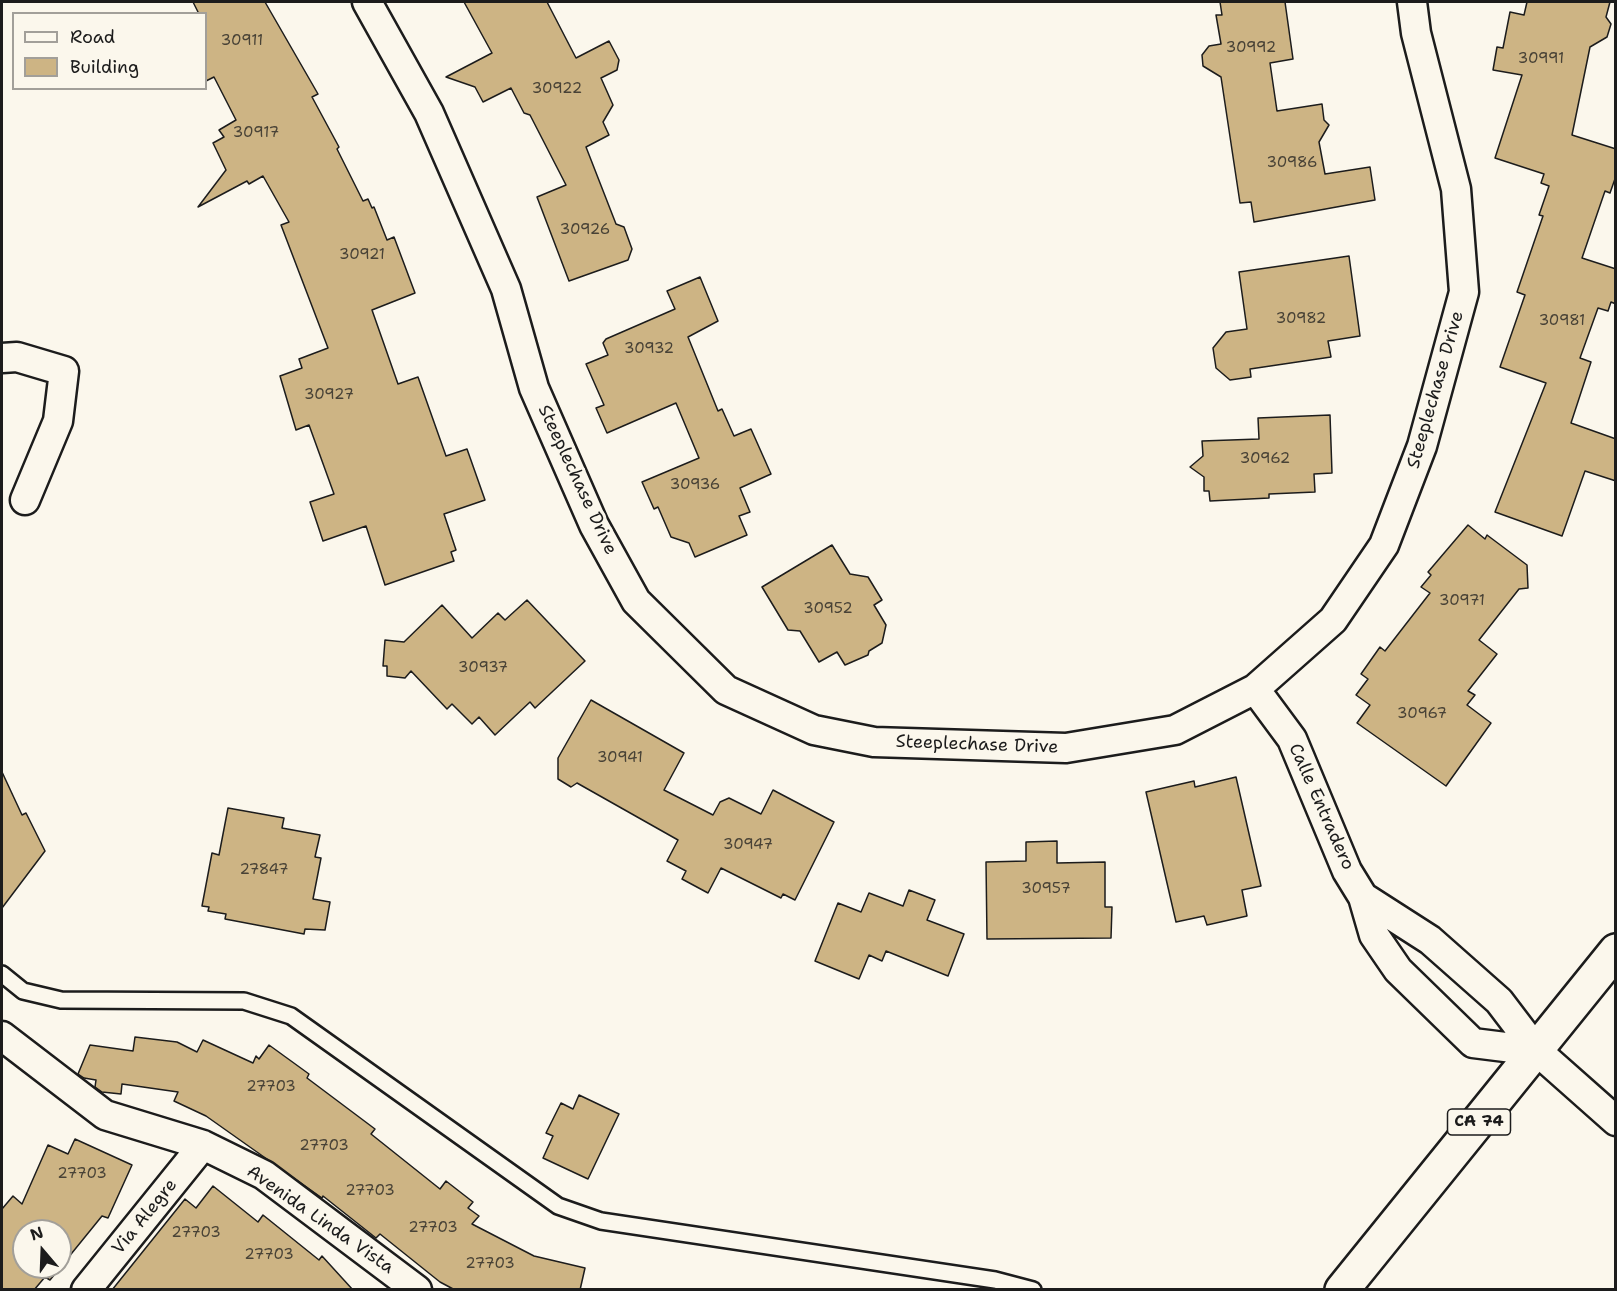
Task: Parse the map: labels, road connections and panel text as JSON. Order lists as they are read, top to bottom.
{
  "streets": {
    "main road": ["CA 74"],
    "street": [
      "Steeplechase Drive",
      "Calle Entradero",
      "Via Alegre",
      "Avenida Linda Vista"
    ]
  },
  "crossings": [
    ["Steeplechase Drive", "Calle Entradero"],
    ["Calle Entradero", "CA 74"],
    ["Via Alegre", "Avenida Linda Vista"]
  ],
  "house_numbers": [
    "30911",
    "30992",
    "30991",
    "30922",
    "30917",
    "30986",
    "30926",
    "30921",
    "30982",
    "30981",
    "30932",
    "30927",
    "30962",
    "30936",
    "30971",
    "30952",
    "30937",
    "30967",
    "30941",
    "30947",
    "27847",
    "30957",
    "27703",
    "27703",
    "27703",
    "27703",
    "27703",
    "27703",
    "27703",
    "27703"
  ],
  "legend": ["Road", "Building"],
  "north": "top"
}
